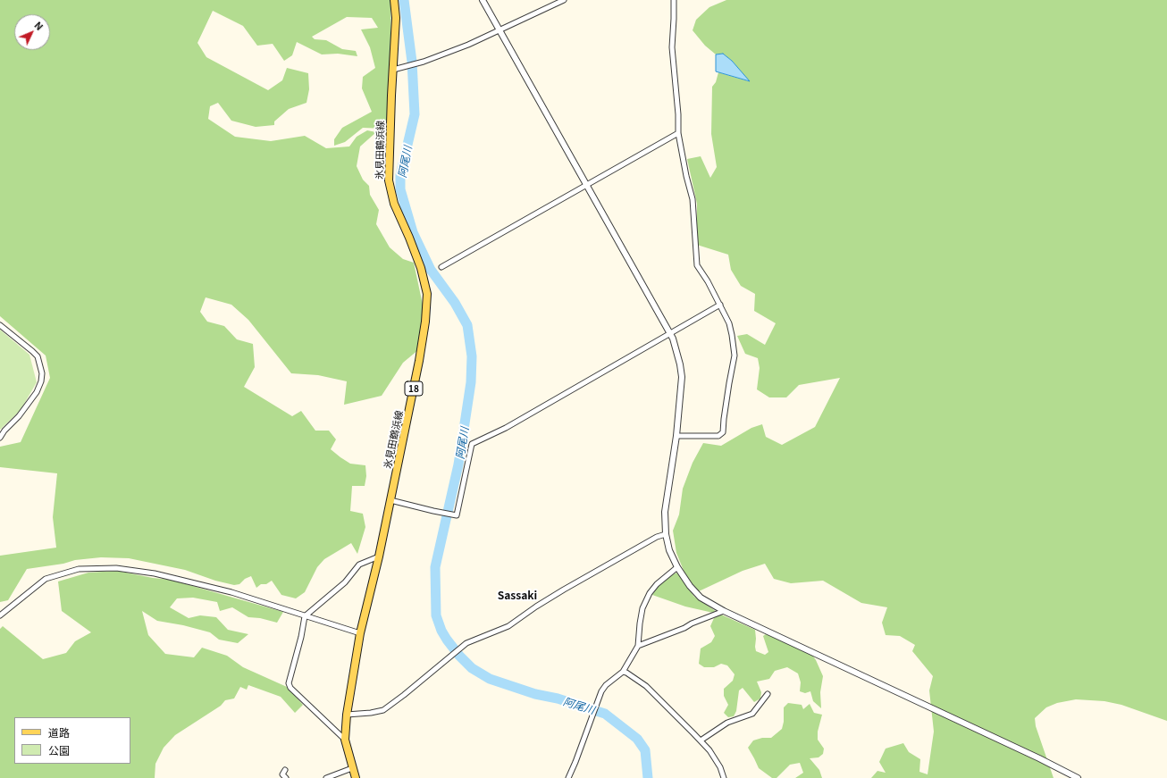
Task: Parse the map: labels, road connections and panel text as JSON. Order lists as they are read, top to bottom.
{
  "streets": {
    "main road": ["氷見田鶴浜線", "18"]
  },
  "districts": ["Sassaki"],
  "water": ["阿尾川"],
  "legend": ["道路", "公園"],
  "north": "top right"
}
